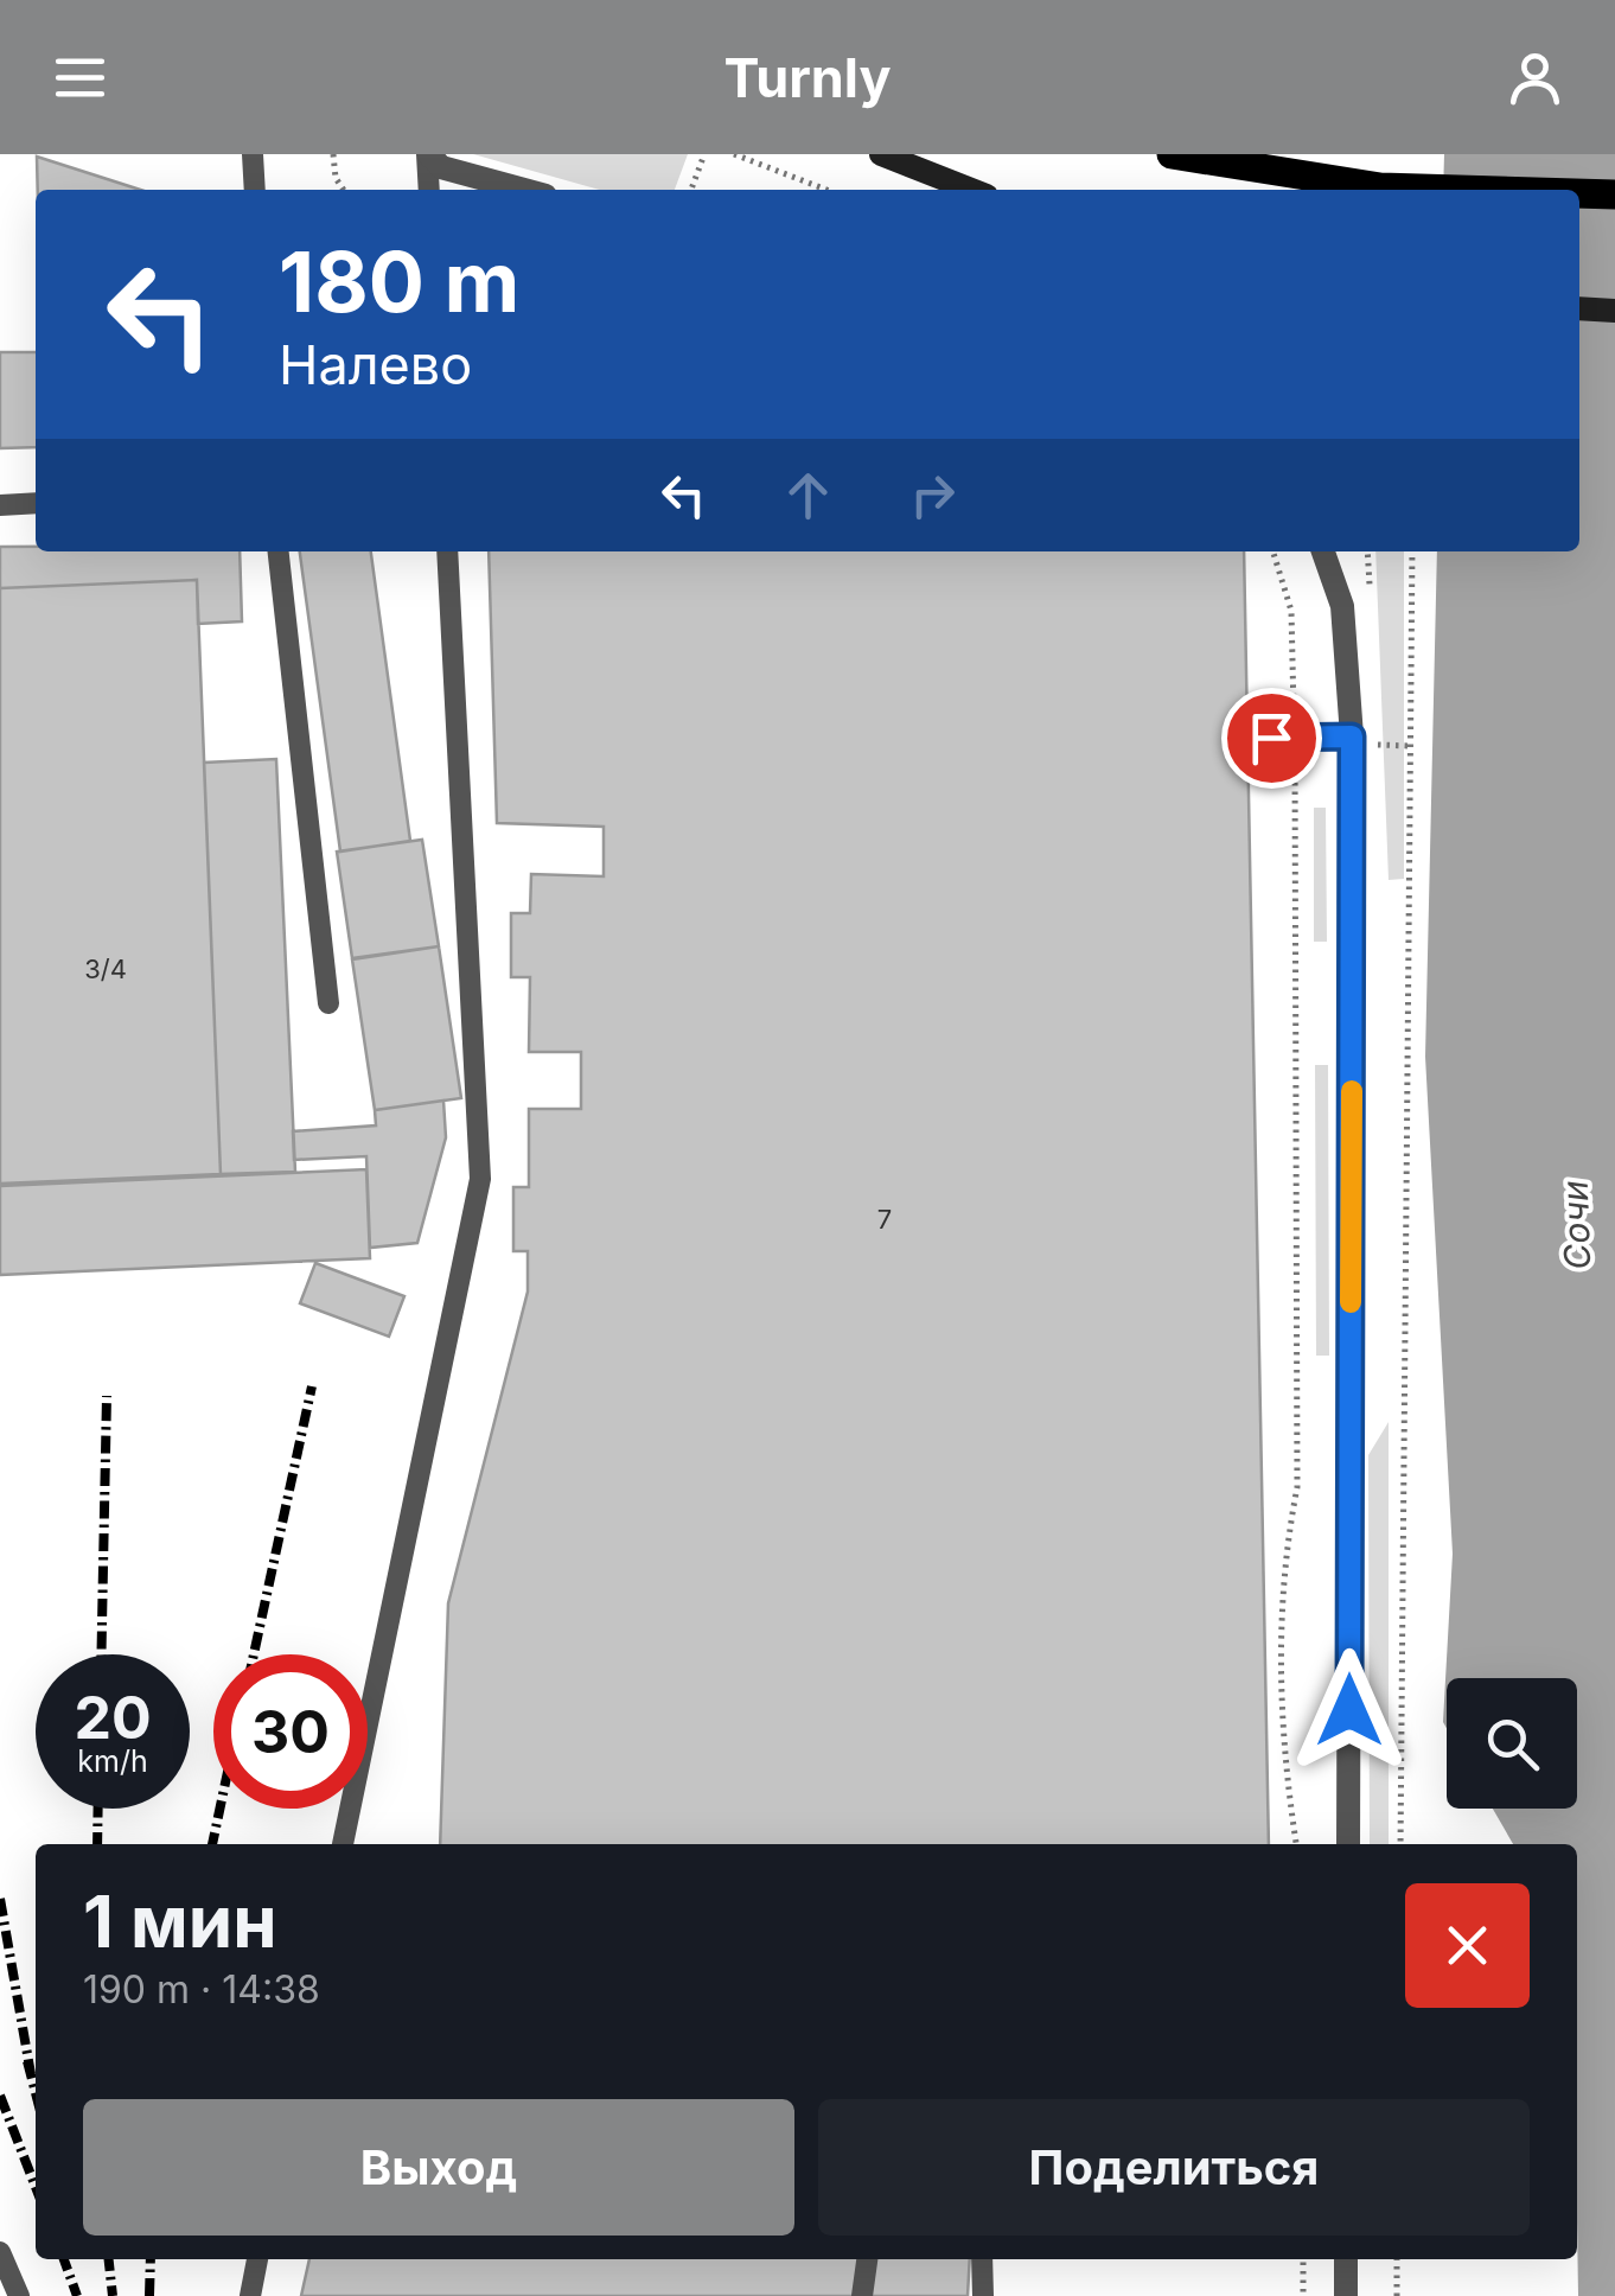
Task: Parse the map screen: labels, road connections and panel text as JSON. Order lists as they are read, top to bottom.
{
  "water": ["Сочи"],
  "house_numbers": ["3/4", "7"],
  "page": {
    "header": "Turnly",
    "turn": ["180 m", "Налево"],
    "speed": "20 km/h",
    "limit": "30",
    "heading": ["1 мин", "190 m · 14:38"],
    "buttons": ["Выход", "Поделиться"]
  }
}
